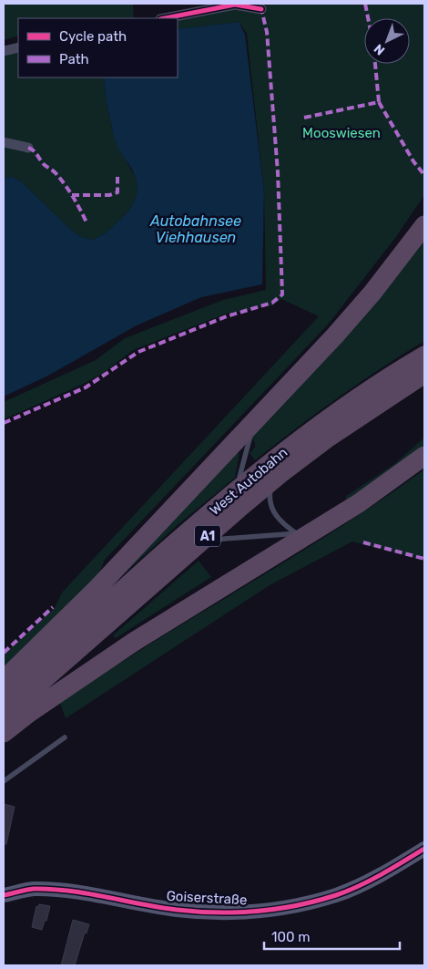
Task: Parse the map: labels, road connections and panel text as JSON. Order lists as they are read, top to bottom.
{
  "streets": {
    "highway": ["West Autobahn", "A1"],
    "street": ["Goiserstraße"]
  },
  "water": ["Autobahnsee Viehhausen"],
  "parks": ["Mooswiesen"],
  "legend": ["Cycle path", "Path"],
  "scale_bar": "100 m",
  "north": "bottom left"
}
